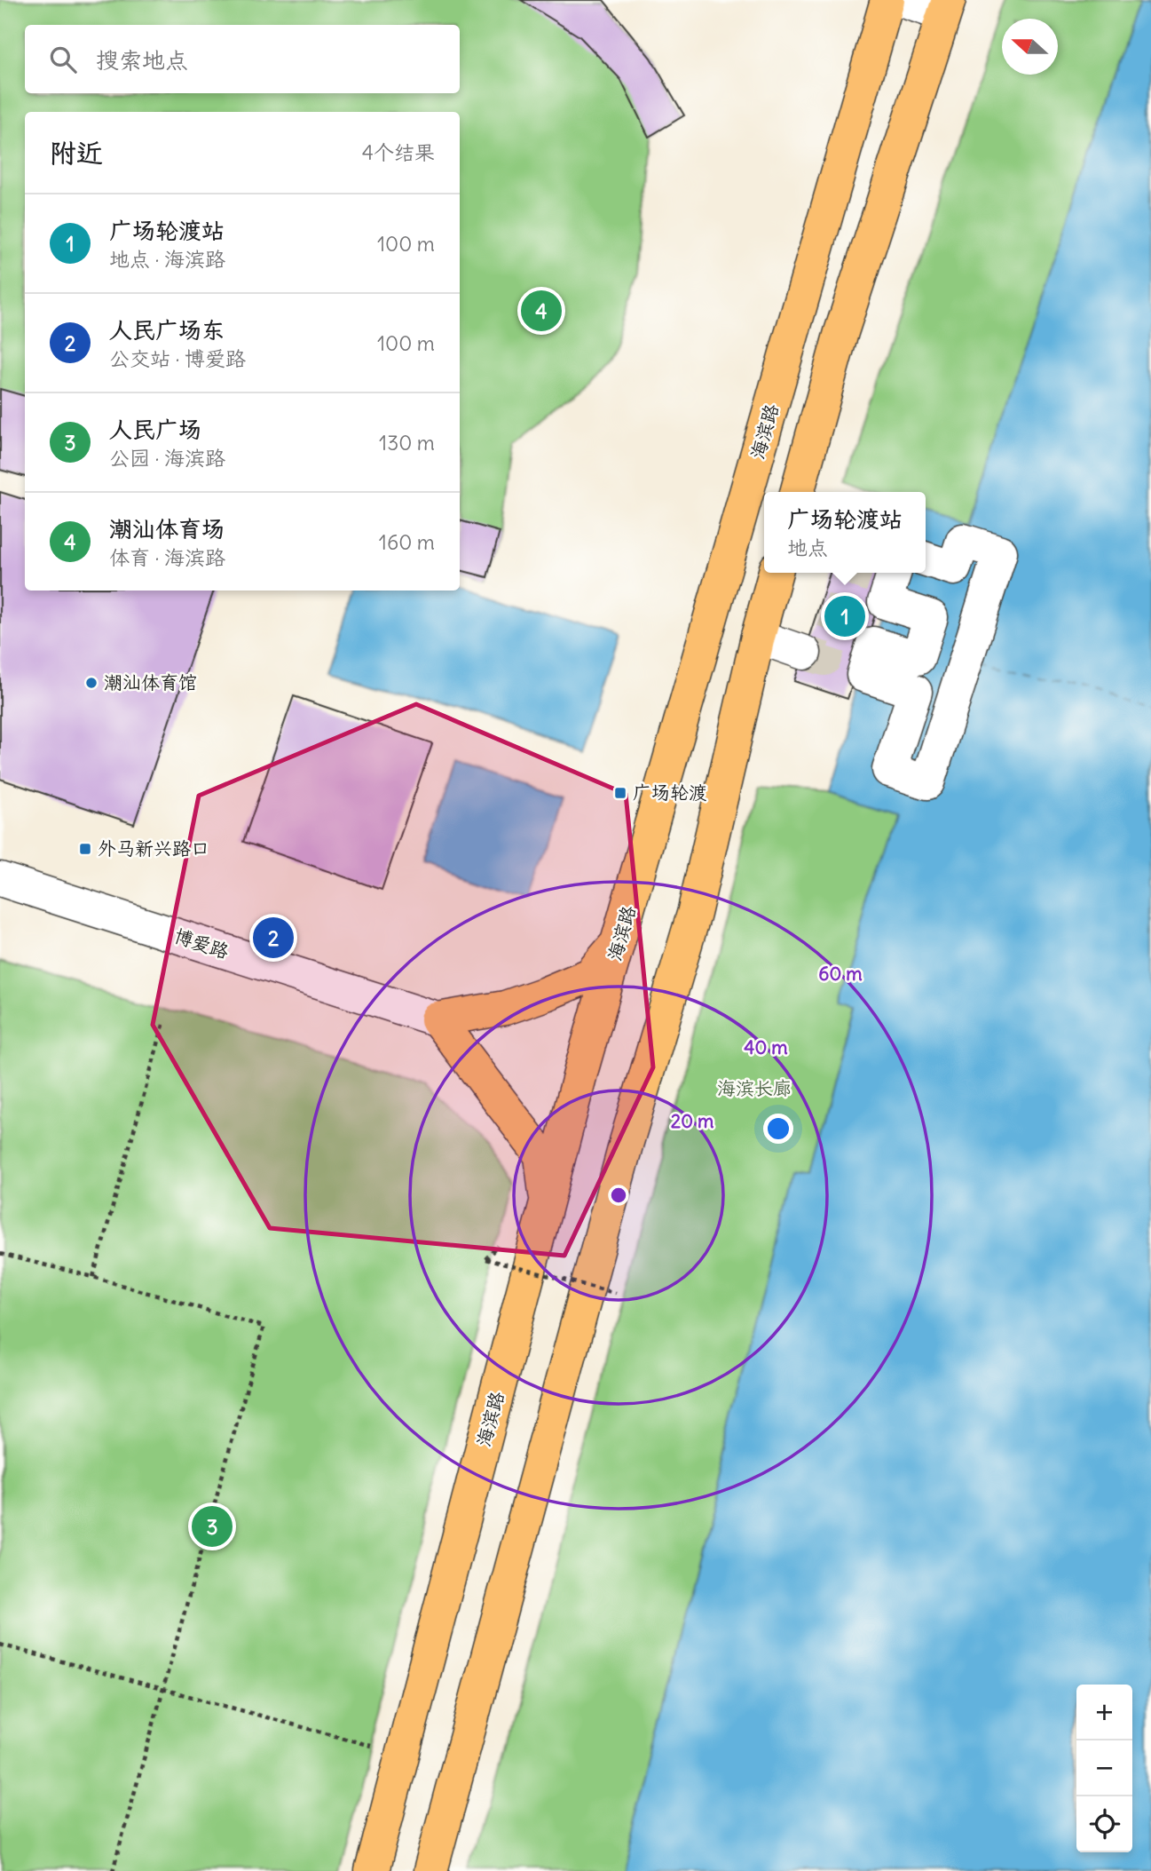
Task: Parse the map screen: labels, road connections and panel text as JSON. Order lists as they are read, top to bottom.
{
  "streets": {
    "main road": ["海滨路"],
    "street": ["博爱路"]
  },
  "parks": ["海滨长廊"],
  "places": {
    "other": ["潮汕体育馆"],
    "transit": ["广场轮渡", "外马新兴路口"]
  },
  "north": "left",
  "page": {
    "search": "搜索地点",
    "heading": ["附近", "4个结果"],
    "list": [
      {
        "mark": "1",
        "name": "广场轮渡站",
        "note": "地点 · 海滨路",
        "value": "100 m"
      },
      {
        "mark": "2",
        "name": "人民广场东",
        "note": "公交站 · 博爱路",
        "value": "100 m"
      },
      {
        "mark": "3",
        "name": "人民广场",
        "note": "公园 · 海滨路",
        "value": "130 m"
      },
      {
        "mark": "4",
        "name": "潮汕体育场",
        "note": "体育 · 海滨路",
        "value": "160 m"
      }
    ],
    "pins": [
      "4",
      "1",
      "2",
      "3"
    ],
    "popup": ["广场轮渡站", "地点"],
    "map_buttons": ["+", "−"]
  },
  "rings": ["60 m", "40 m", "20 m"]
}
